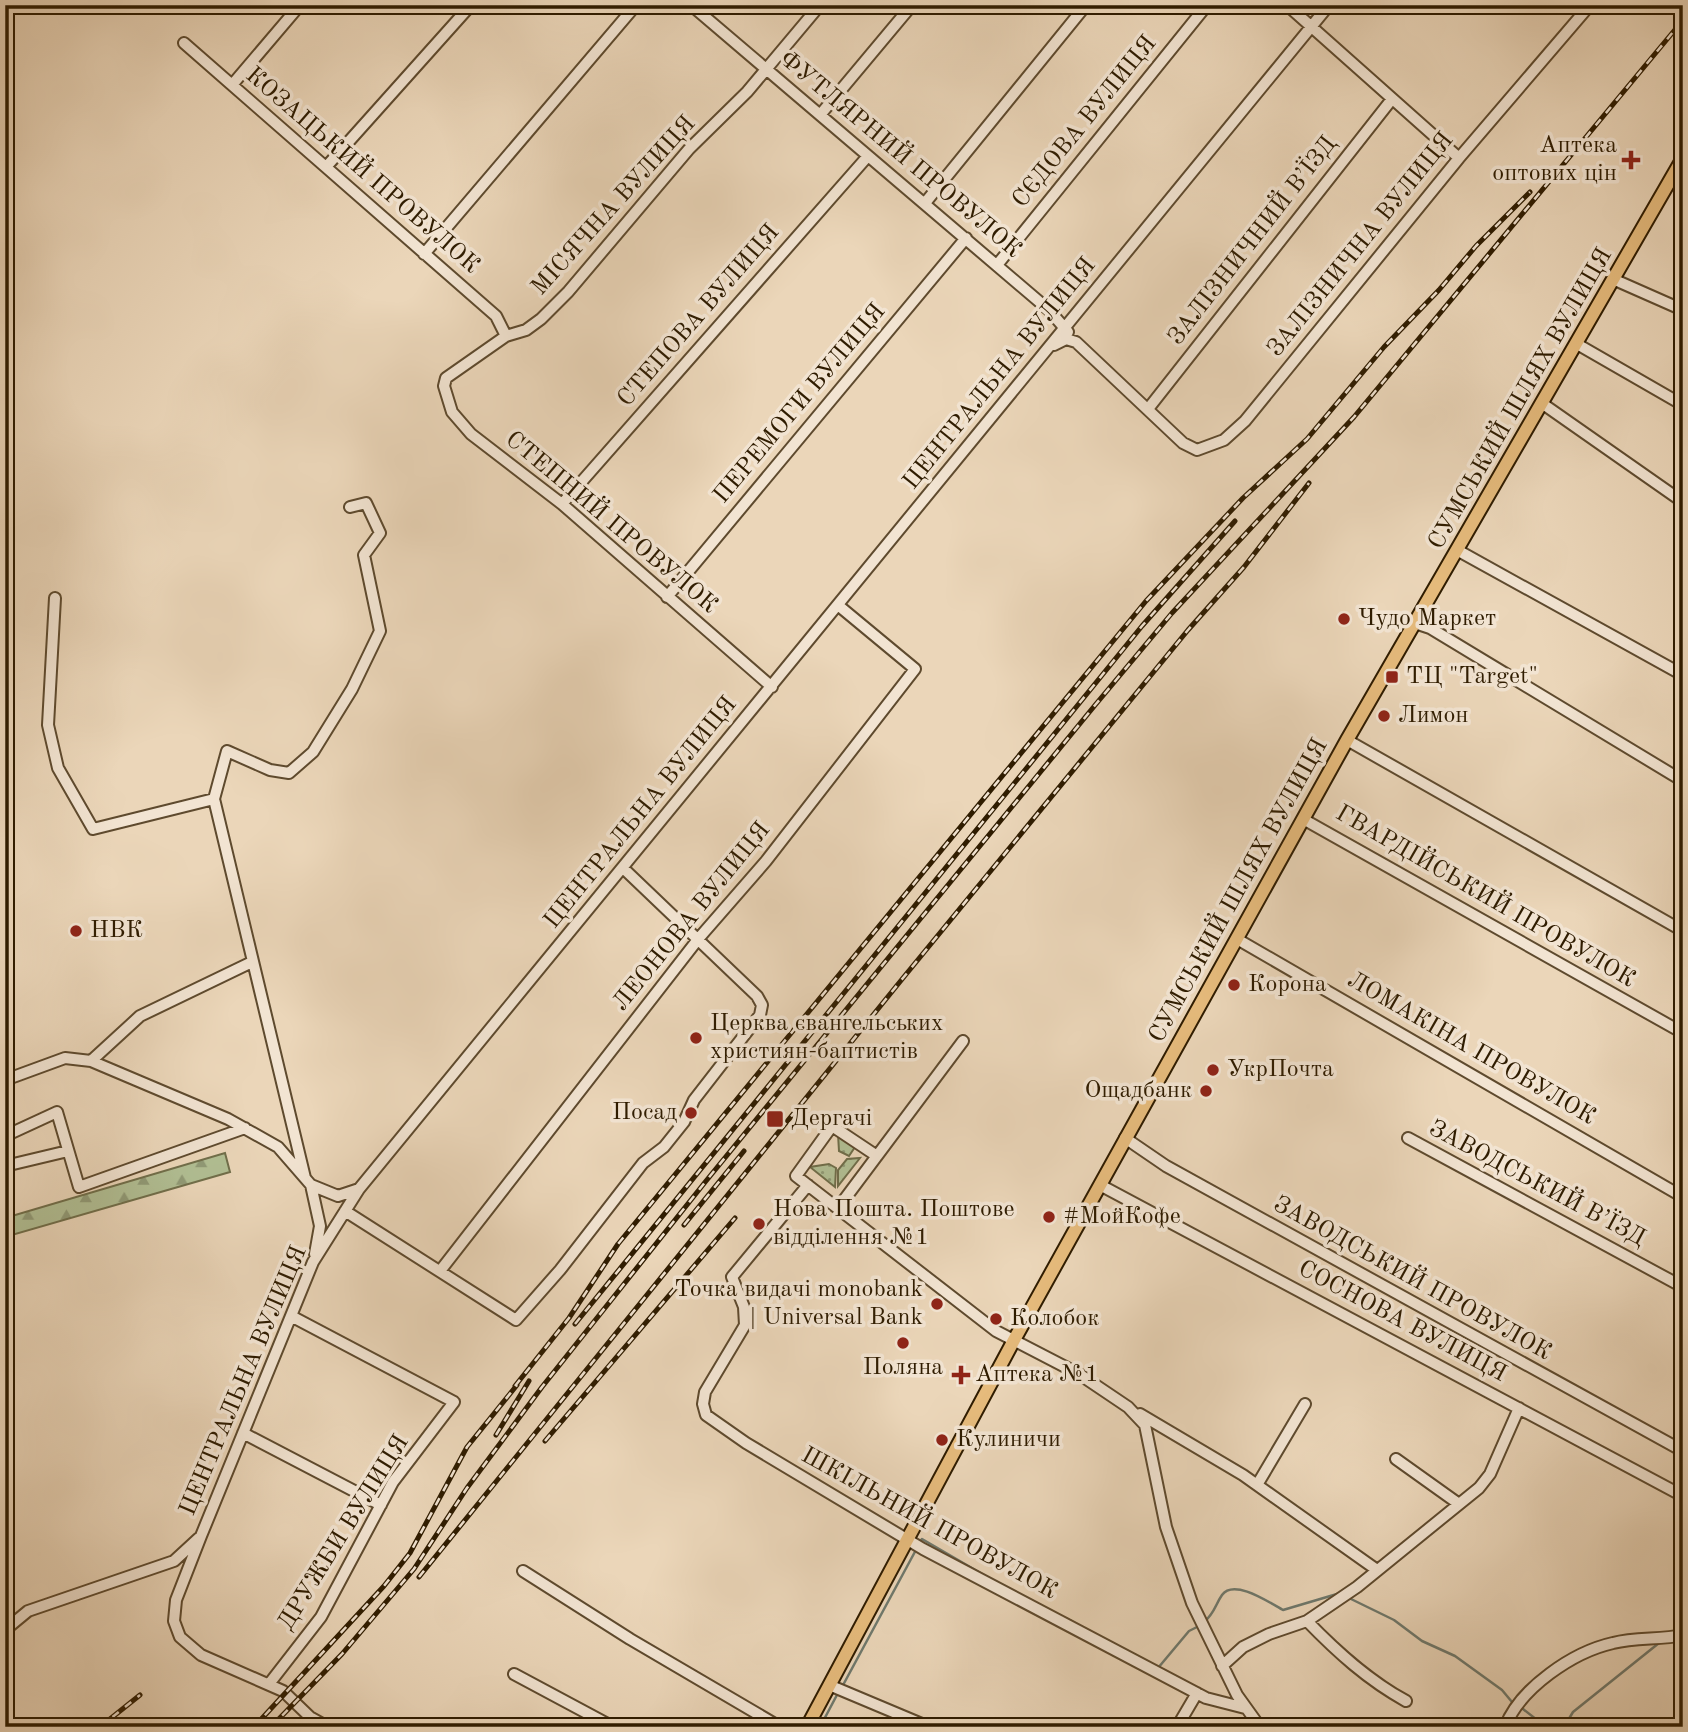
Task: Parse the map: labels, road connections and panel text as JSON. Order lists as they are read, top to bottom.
{
  "streets": {
    "main road": ["СУМСЬКИЙ ШЛЯХ ВУЛИЦЯ"],
    "street": [
      "СЄДОВА ВУЛИЦЯ",
      "ФУТЛЯРНИЙ ПРОВУЛОК",
      "КОЗАЦЬКИЙ ПРОВУЛОК",
      "МІСЯЧНА ВУЛИЦЯ",
      "ЗАЛІЗНИЧНИЙ В’ЇЗД",
      "ЗАЛІЗНИЧНА ВУЛИЦЯ",
      "СТЕПОВА ВУЛИЦЯ",
      "ЦЕНТРАЛЬНА ВУЛИЦЯ",
      "ПЕРЕМОГИ ВУЛИЦЯ",
      "СТЕПНИЙ ПРОВУЛОК",
      "ГВАРДІЙСЬКИЙ ПРОВУЛОК",
      "ЛЕОНОВА ВУЛИЦЯ",
      "ЛОМАКІНА ПРОВУЛОК",
      "ЗАВОДСЬКИЙ В’ЇЗД",
      "ЗАВОДСЬКИЙ ПРОВУЛОК",
      "СОСНОВА ВУЛИЦЯ",
      "ШКІЛЬНИЙ ПРОВУЛОК",
      "ДРУЖБИ ВУЛИЦЯ"
    ]
  },
  "crossings": [
    ["СЄДОВА ВУЛИЦЯ", "ФУТЛЯРНИЙ ПРОВУЛОК"],
    ["ФУТЛЯРНИЙ ПРОВУЛОК", "МІСЯЧНА ВУЛИЦЯ"],
    ["ФУТЛЯРНИЙ ПРОВУЛОК", "ЗАЛІЗНИЧНИЙ В’ЇЗД"],
    ["ФУТЛЯРНИЙ ПРОВУЛОК", "ЗАЛІЗНИЧНА ВУЛИЦЯ"],
    ["ФУТЛЯРНИЙ ПРОВУЛОК", "СТЕПОВА ВУЛИЦЯ"],
    ["ФУТЛЯРНИЙ ПРОВУЛОК", "ЦЕНТРАЛЬНА ВУЛИЦЯ"],
    ["ФУТЛЯРНИЙ ПРОВУЛОК", "ПЕРЕМОГИ ВУЛИЦЯ"],
    ["КОЗАЦЬКИЙ ПРОВУЛОК", "МІСЯЧНА ВУЛИЦЯ"],
    ["МІСЯЧНА ВУЛИЦЯ", "СТЕПНИЙ ПРОВУЛОК"],
    ["ЗАЛІЗНИЧНИЙ В’ЇЗД", "ЗАЛІЗНИЧНА ВУЛИЦЯ"],
    ["СТЕПОВА ВУЛИЦЯ", "СТЕПНИЙ ПРОВУЛОК"],
    ["ЦЕНТРАЛЬНА ВУЛИЦЯ", "СТЕПНИЙ ПРОВУЛОК"],
    ["ЦЕНТРАЛЬНА ВУЛИЦЯ", "ЛЕОНОВА ВУЛИЦЯ"],
    ["ЦЕНТРАЛЬНА ВУЛИЦЯ", "ДРУЖБИ ВУЛИЦЯ"],
    ["СУМСЬКИЙ ШЛЯХ ВУЛИЦЯ", "ГВАРДІЙСЬКИЙ ПРОВУЛОК"],
    ["СУМСЬКИЙ ШЛЯХ ВУЛИЦЯ", "ЛОМАКІНА ПРОВУЛОК"],
    ["СУМСЬКИЙ ШЛЯХ ВУЛИЦЯ", "ЗАВОДСЬКИЙ ПРОВУЛОК"],
    ["СУМСЬКИЙ ШЛЯХ ВУЛИЦЯ", "СОСНОВА ВУЛИЦЯ"],
    ["СУМСЬКИЙ ШЛЯХ ВУЛИЦЯ", "ШКІЛЬНИЙ ПРОВУЛОК"],
    ["ПЕРЕМОГИ ВУЛИЦЯ", "СТЕПНИЙ ПРОВУЛОК"]
  ],
  "places": {
    "health": ["Аптека оптових цін", "Аптека №1"],
    "other": [
      "Чудо Маркет",
      "Лимон",
      "НВК",
      "Корона",
      "Церква євангельських християн-баптистів",
      "УкрПочта",
      "Ощадбанк",
      "Посад",
      "#МойКофе",
      "Нова Пошта. Поштове відділення №1",
      "Точка видачі monobank | Universal Bank",
      "Колобок",
      "Поляна",
      "Кулиничи"
    ],
    "transit": ["ТЦ \"Target\"", "Дергачі"]
  }
}
